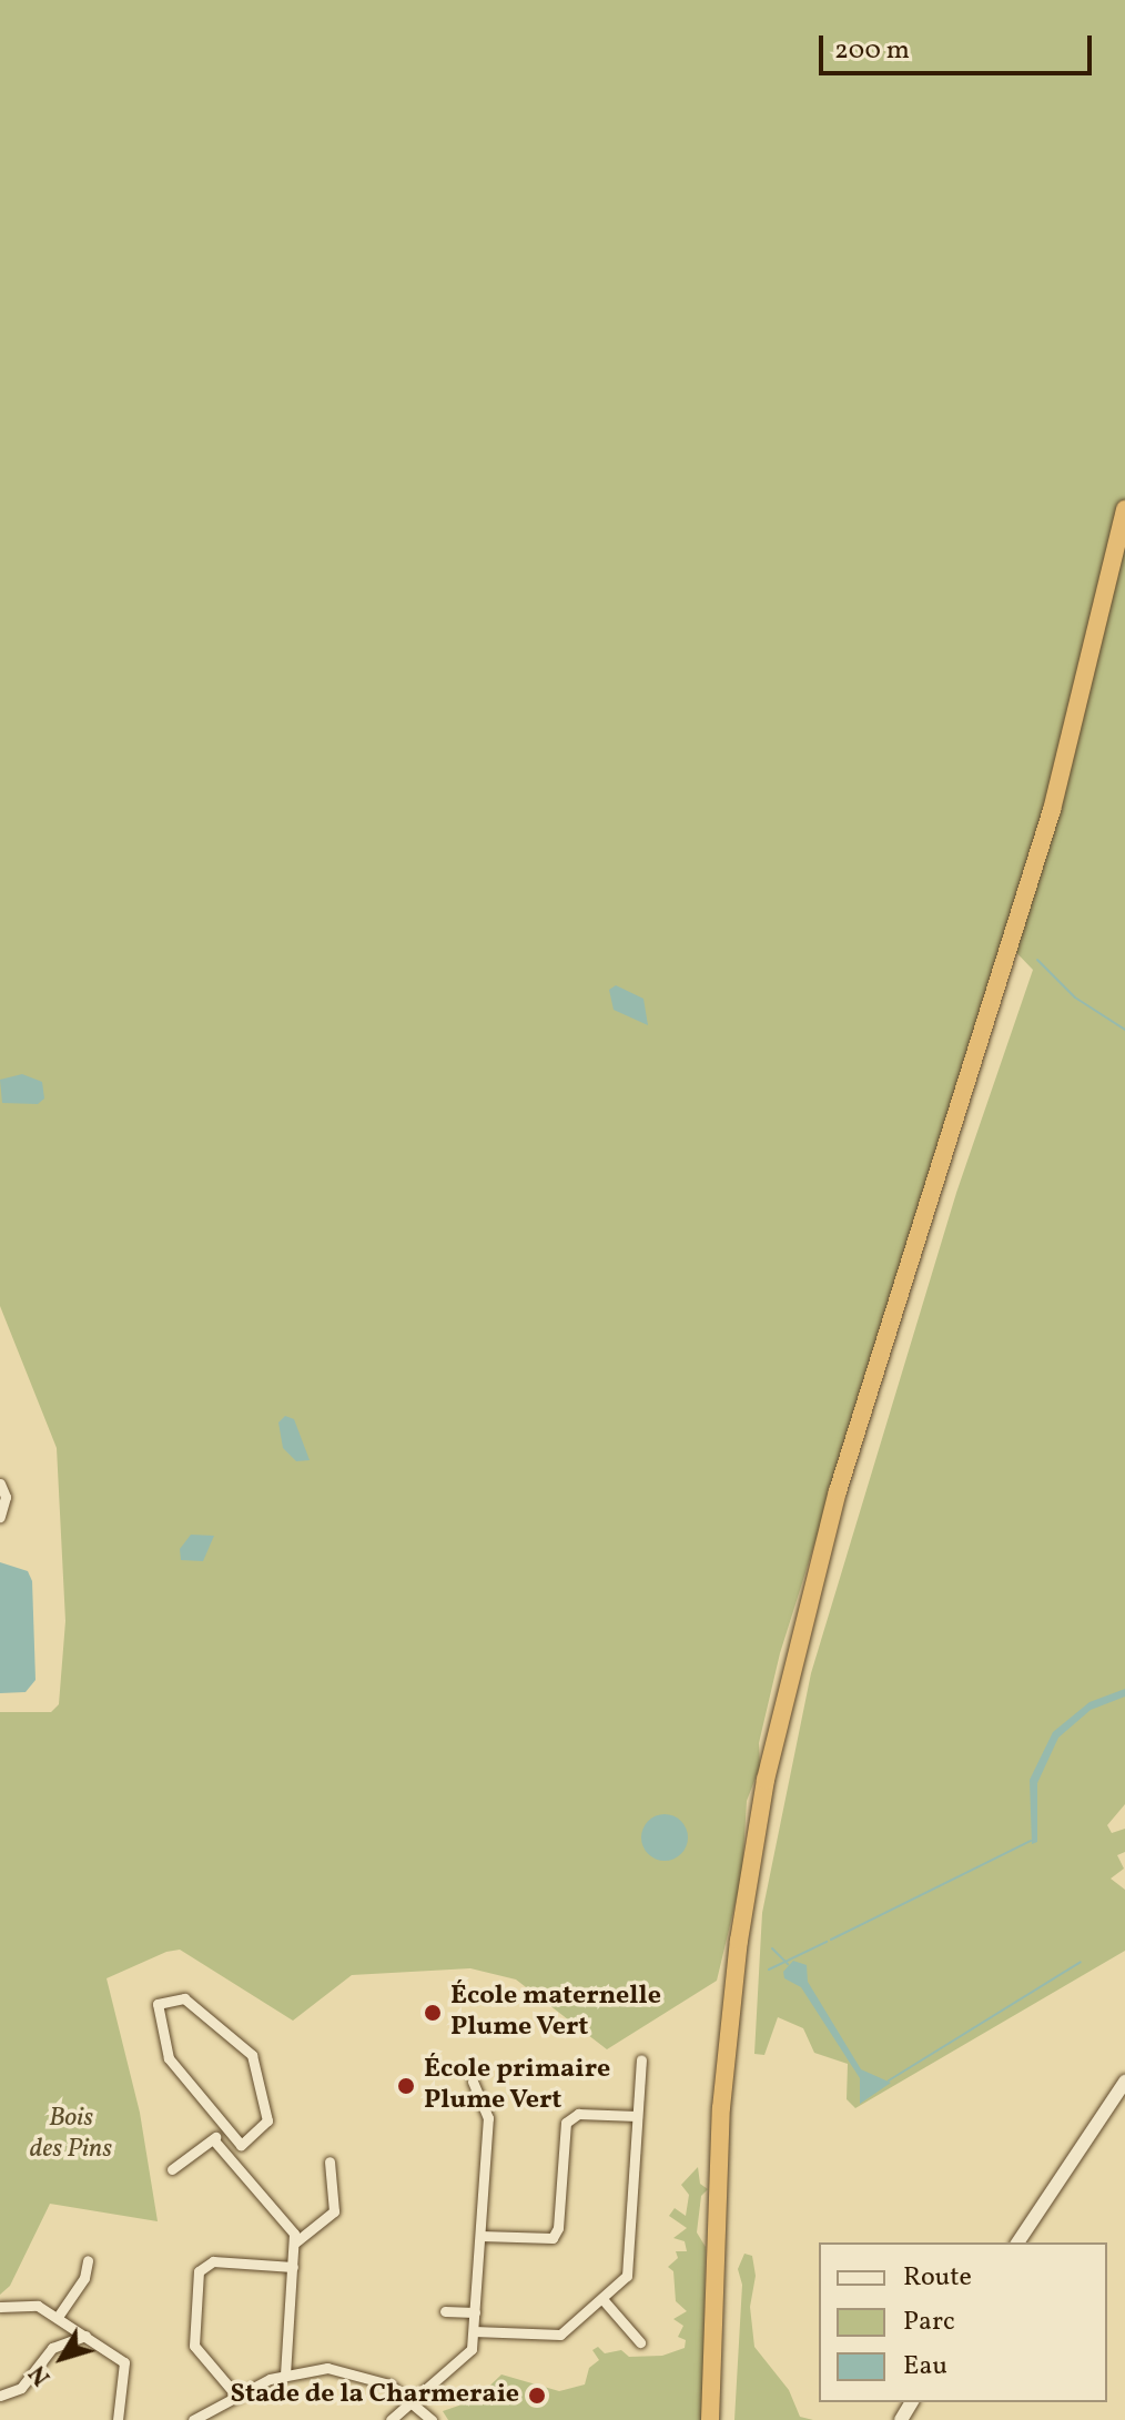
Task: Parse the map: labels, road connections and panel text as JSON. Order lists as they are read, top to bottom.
{
  "parks": ["Bois des Pins"],
  "places": ["École maternelle Plume Vert", "École primaire Plume Vert", "Stade de la Charmeraie"],
  "legend": ["Route", "Parc", "Eau"],
  "scale_bar": "200 m",
  "north": "bottom left"
}
